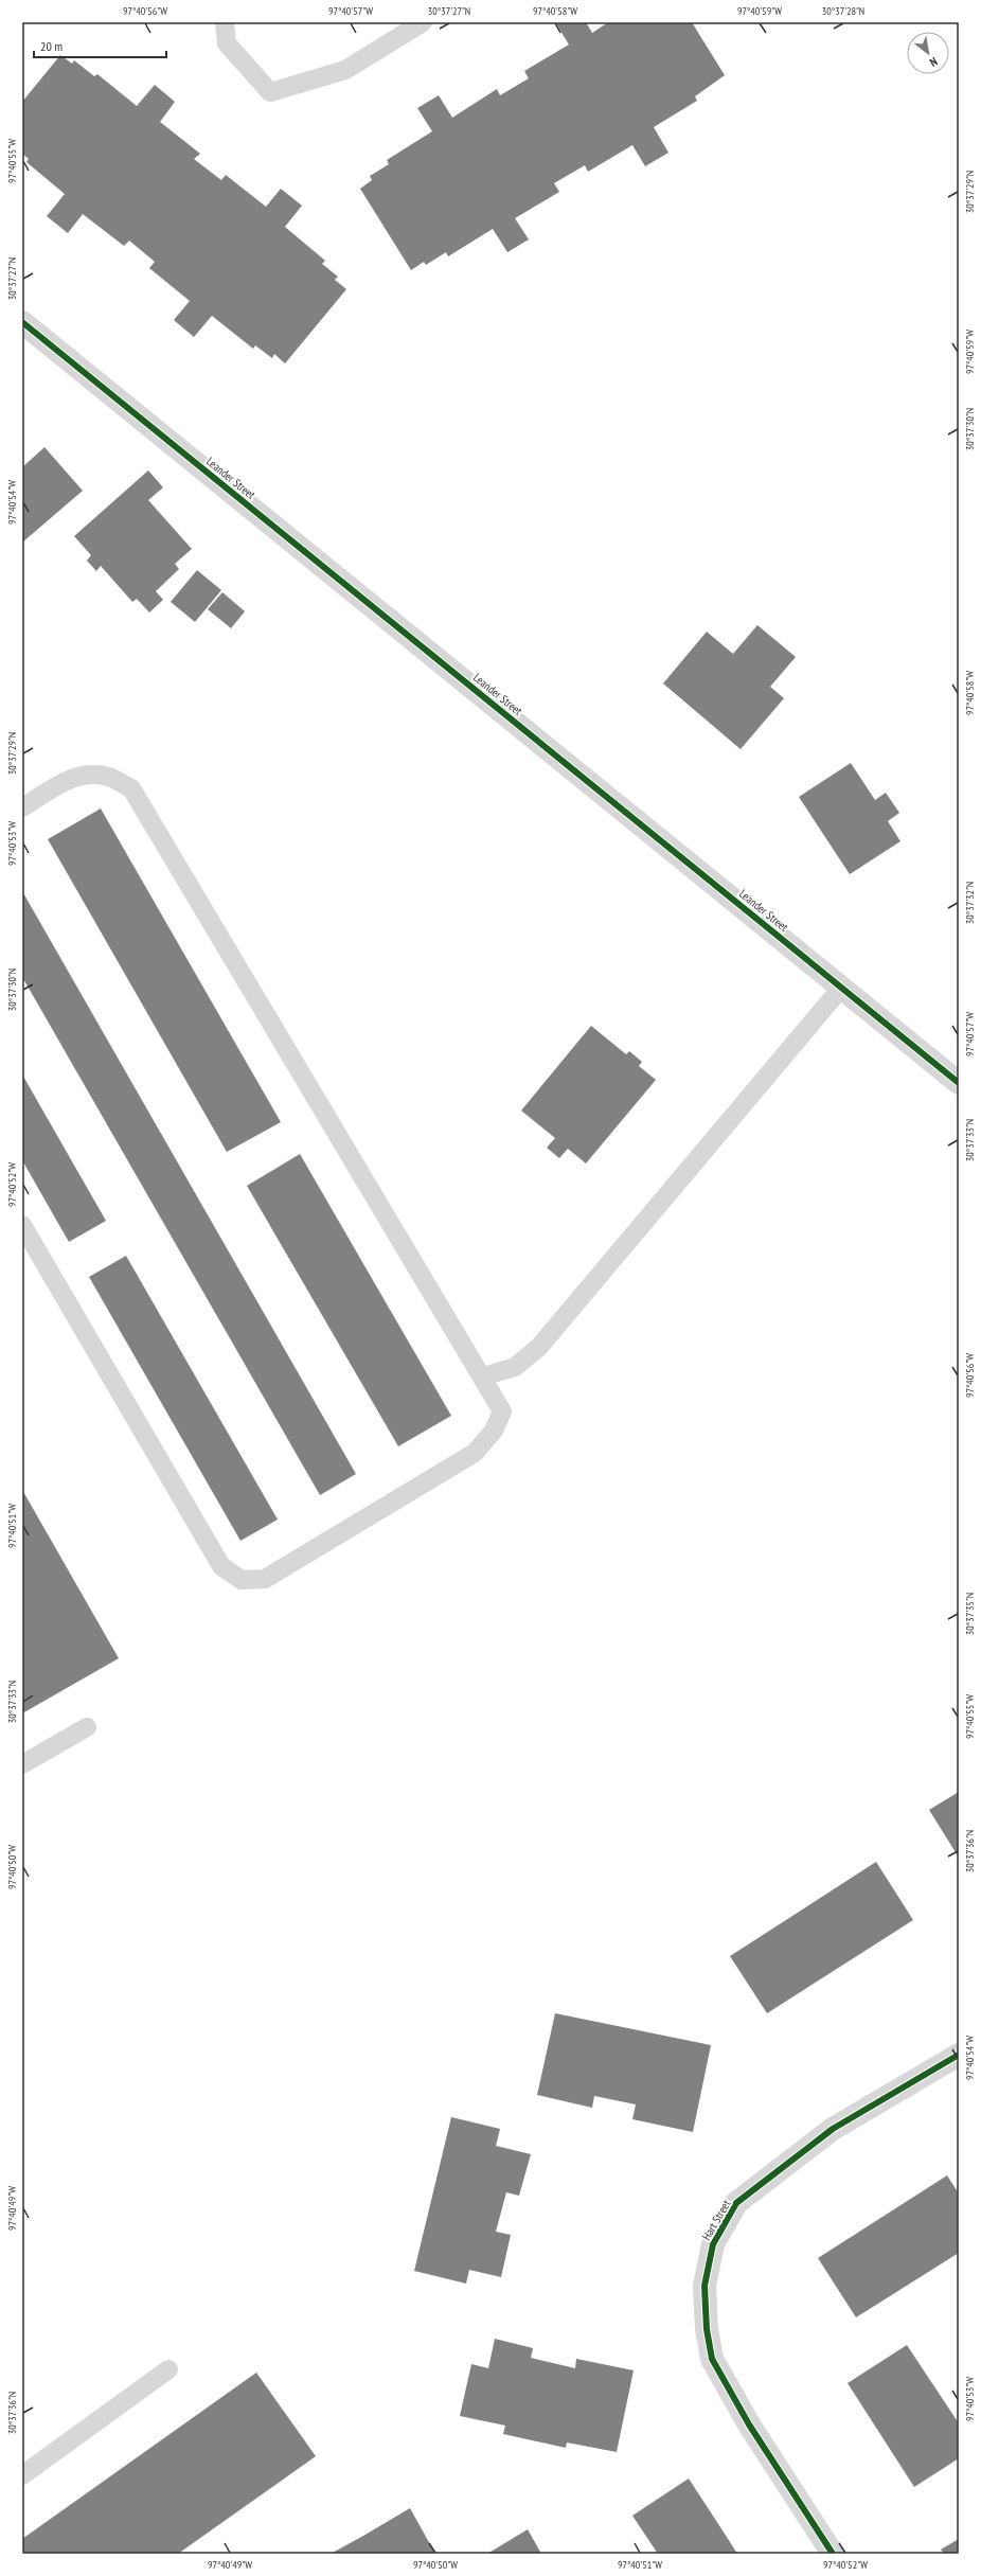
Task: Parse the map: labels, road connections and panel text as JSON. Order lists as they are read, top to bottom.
{
  "streets": {
    "street": ["Leander Street", "Hart Street"]
  },
  "scale_bar": "20 m",
  "north": "bottom right",
  "coordinates": [
    "97°40'56\"W",
    "97°40'57\"W",
    "30°37'27\"N",
    "97°40'58\"W",
    "97°40'59\"W",
    "30°37'28\"N",
    "97°40'55\"W",
    "30°37'29\"N",
    "30°37'30\"N",
    "97°40'54\"W",
    "97°40'53\"W",
    "30°37'32\"N",
    "30°37'33\"N",
    "97°40'52\"W",
    "97°40'51\"W",
    "30°37'35\"N",
    "30°37'36\"N",
    "97°40'50\"W",
    "97°40'49\"W"
  ]
}
